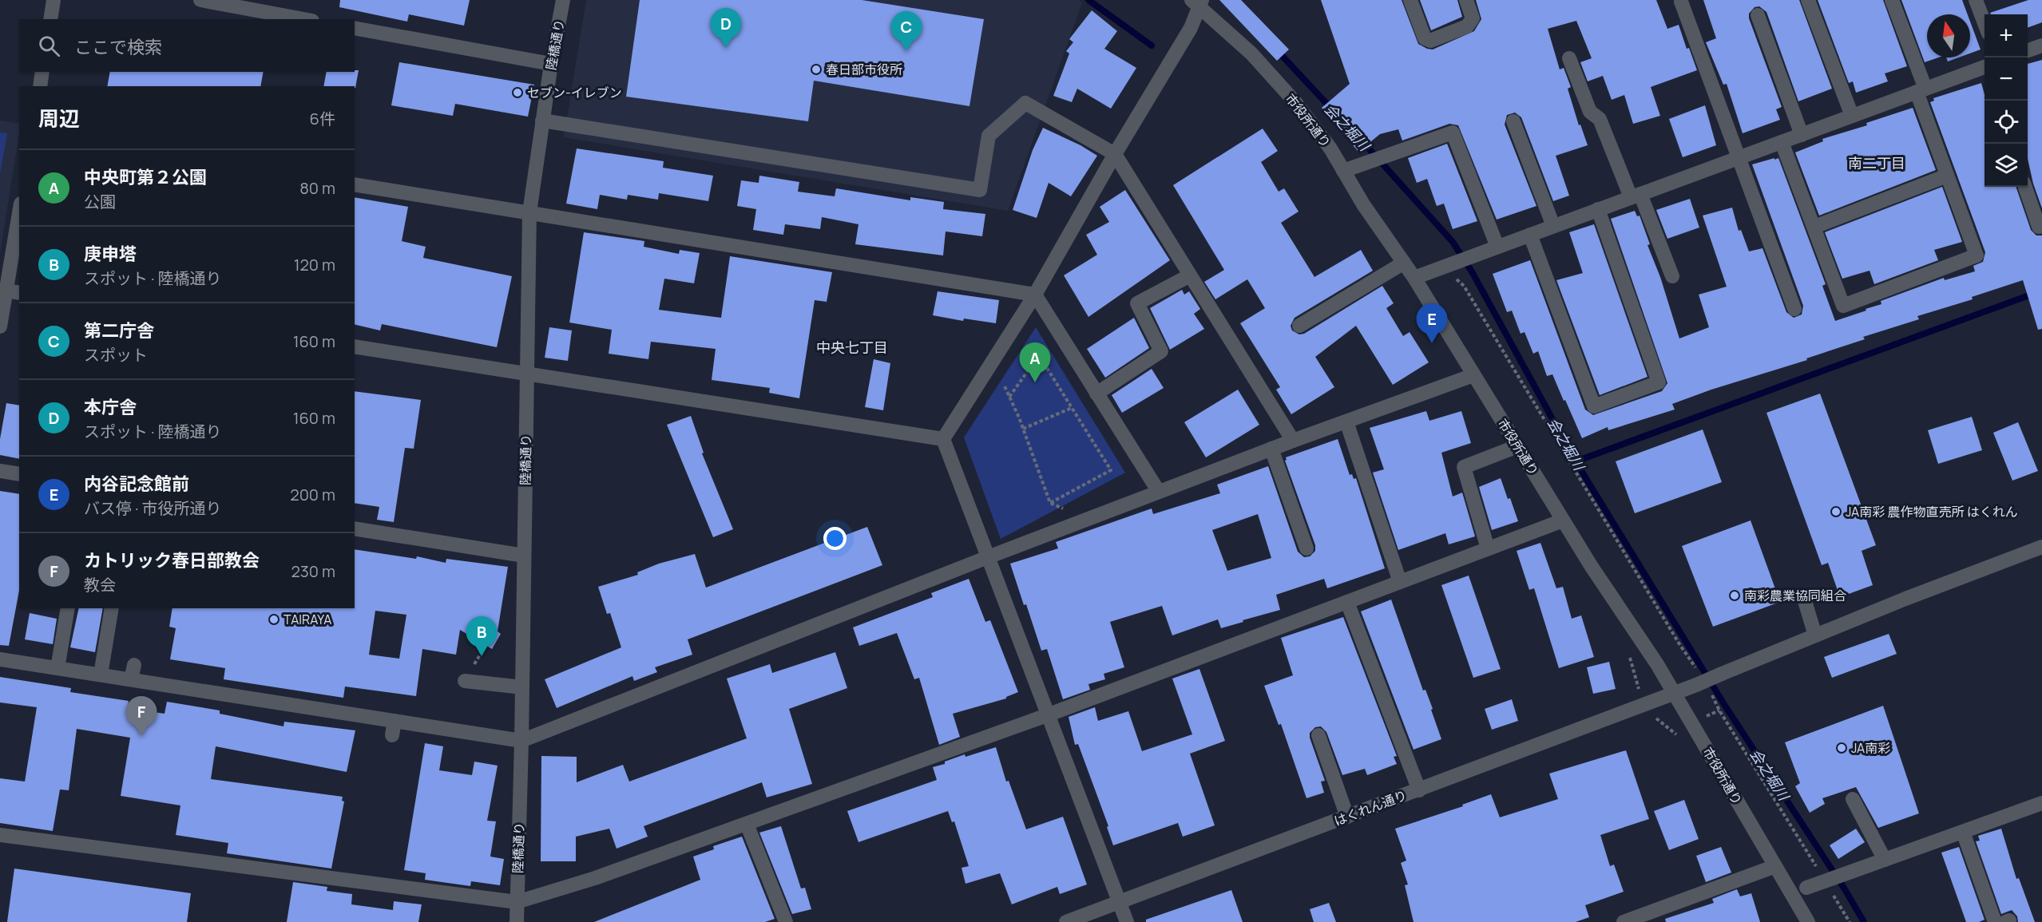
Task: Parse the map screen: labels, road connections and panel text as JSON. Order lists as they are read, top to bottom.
{
  "streets": {
    "street": ["陸橋通り", "市役所通り", "はくれん通り"]
  },
  "crossings": [
    ["市役所通り", "はくれん通り"]
  ],
  "districts": ["南二丁目", "中央七丁目"],
  "water": ["会之堀川"],
  "places": [
    "春日部市役所",
    "セブン-イレブン",
    "JA南彩 農作物直売所 はくれん",
    "南彩農業協同組合",
    "TAIRAYA",
    "JA南彩"
  ],
  "north": "top",
  "page": {
    "pins": [
      "D",
      "C",
      "E",
      "A",
      "B",
      "F"
    ],
    "map_buttons": ["+", "−"],
    "search": "ここで検索",
    "heading": ["周辺", "6件"],
    "list": [
      {
        "mark": "A",
        "name": "中央町第２公園",
        "note": "公園",
        "value": "80 m"
      },
      {
        "mark": "B",
        "name": "庚申塔",
        "note": "スポット · 陸橋通り",
        "value": "120 m"
      },
      {
        "mark": "C",
        "name": "第二庁舎",
        "note": "スポット",
        "value": "160 m"
      },
      {
        "mark": "D",
        "name": "本庁舎",
        "note": "スポット · 陸橋通り",
        "value": "160 m"
      },
      {
        "mark": "E",
        "name": "内谷記念館前",
        "note": "バス停 · 市役所通り",
        "value": "200 m"
      },
      {
        "mark": "F",
        "name": "カトリック春日部教会",
        "note": "教会",
        "value": "230 m"
      }
    ]
  }
}
